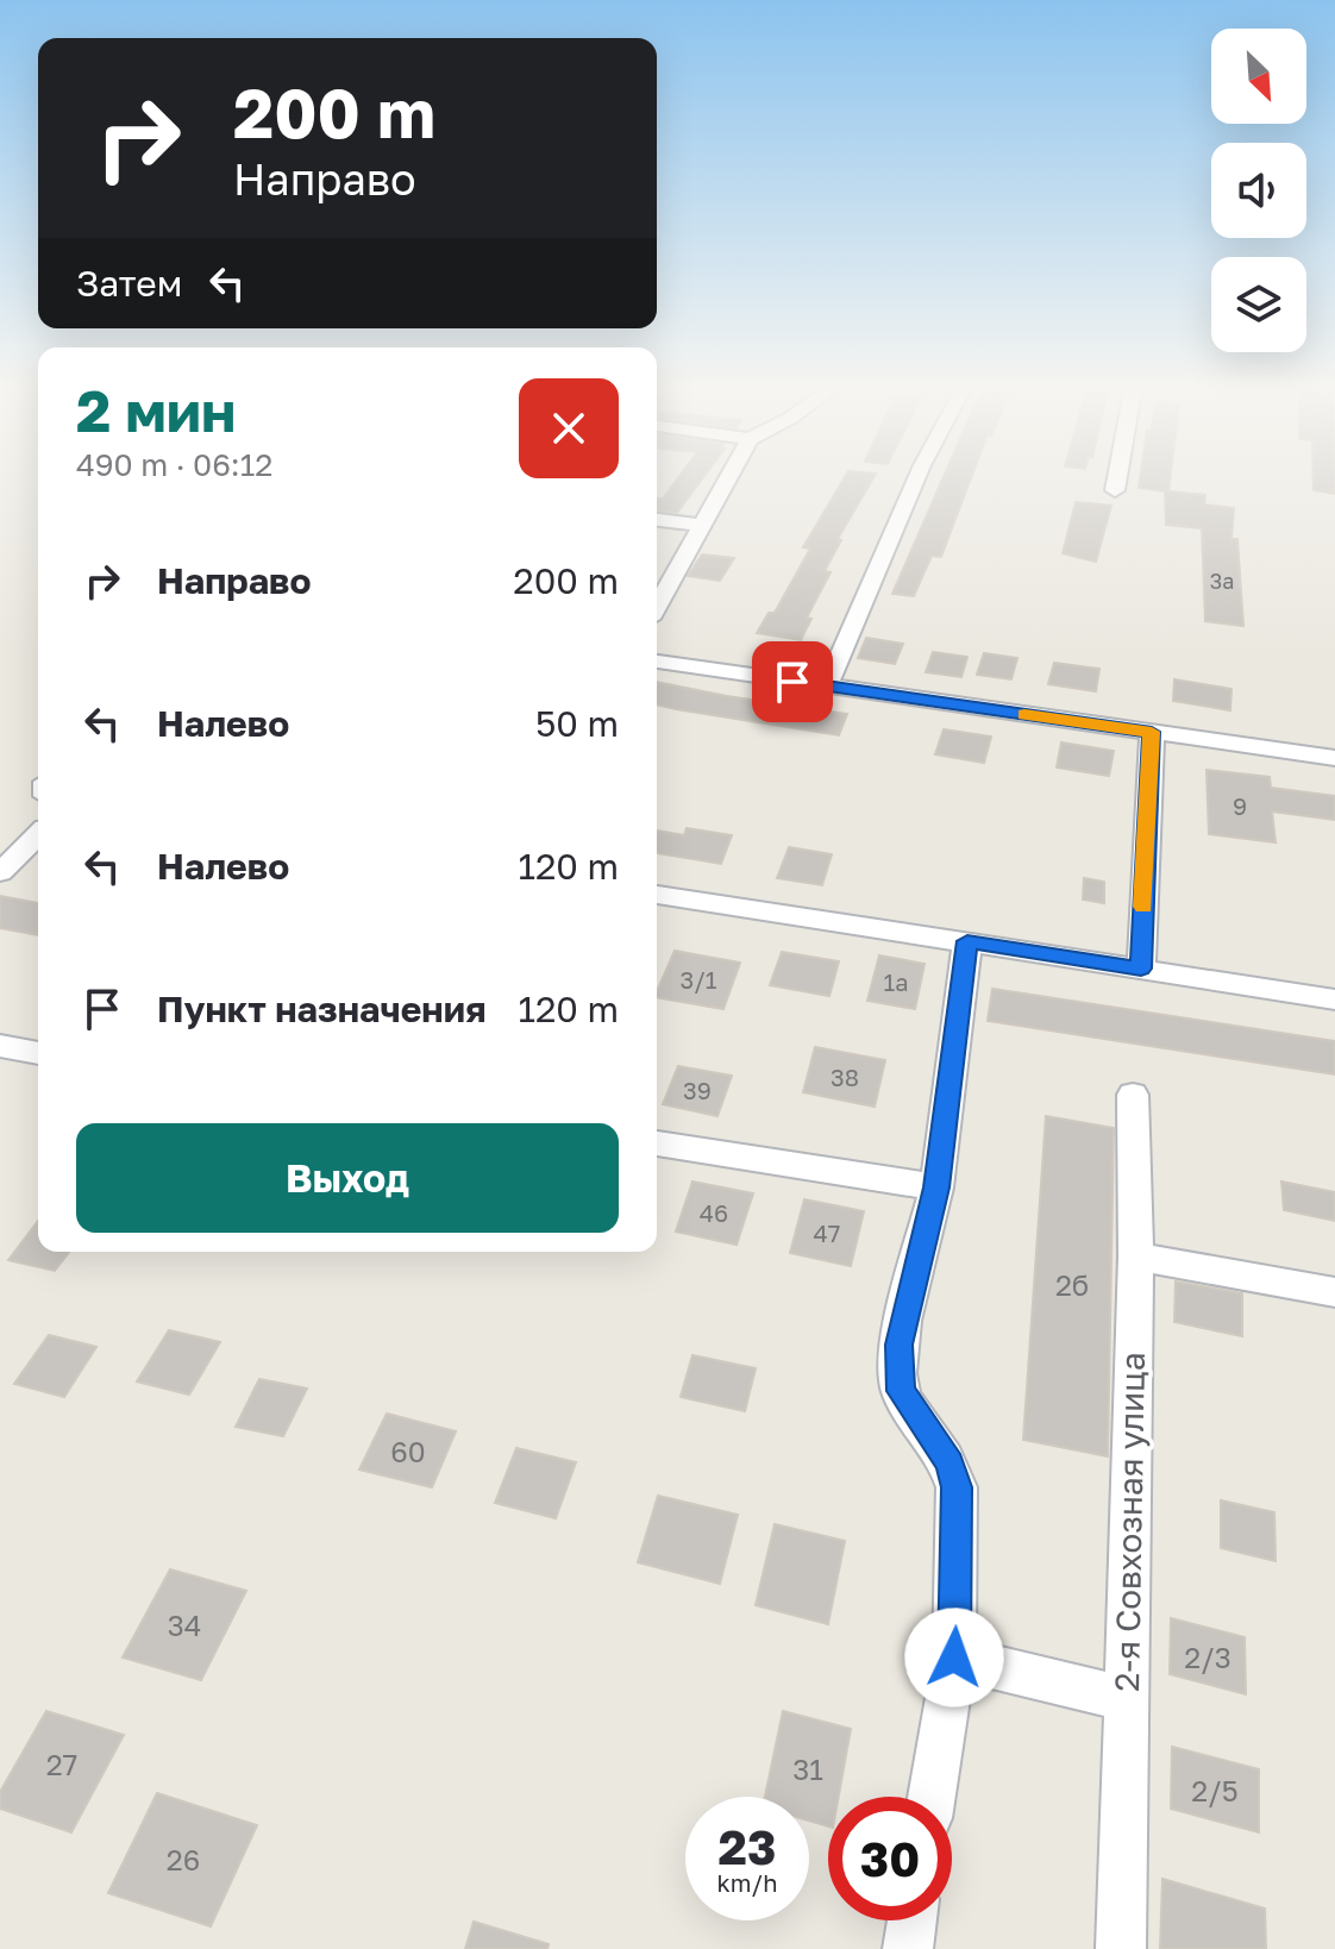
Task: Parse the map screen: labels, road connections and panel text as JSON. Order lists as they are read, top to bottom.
{
  "streets": {
    "street": ["2-я Совхозная улица"]
  },
  "house_numbers": [
    "3а",
    "9",
    "3/1",
    "1а",
    "38",
    "39",
    "46",
    "47",
    "2б",
    "60",
    "34",
    "2/3",
    "27",
    "31",
    "2/5",
    "26"
  ],
  "north": "bottom right",
  "page": {
    "turn": ["200 m", "Направо"],
    "then": "Затем",
    "heading": ["2 мин", "490 m · 06:12"],
    "list": [
      {
        "name": "Направо",
        "value": "200 m"
      },
      {
        "name": "Налево",
        "value": "50 m"
      },
      {
        "name": "Налево",
        "value": "120 m"
      },
      {
        "name": "Пункт назначения",
        "value": "120 m"
      }
    ],
    "buttons": "Выход",
    "speed": "23 km/h",
    "limit": "30"
  }
}
